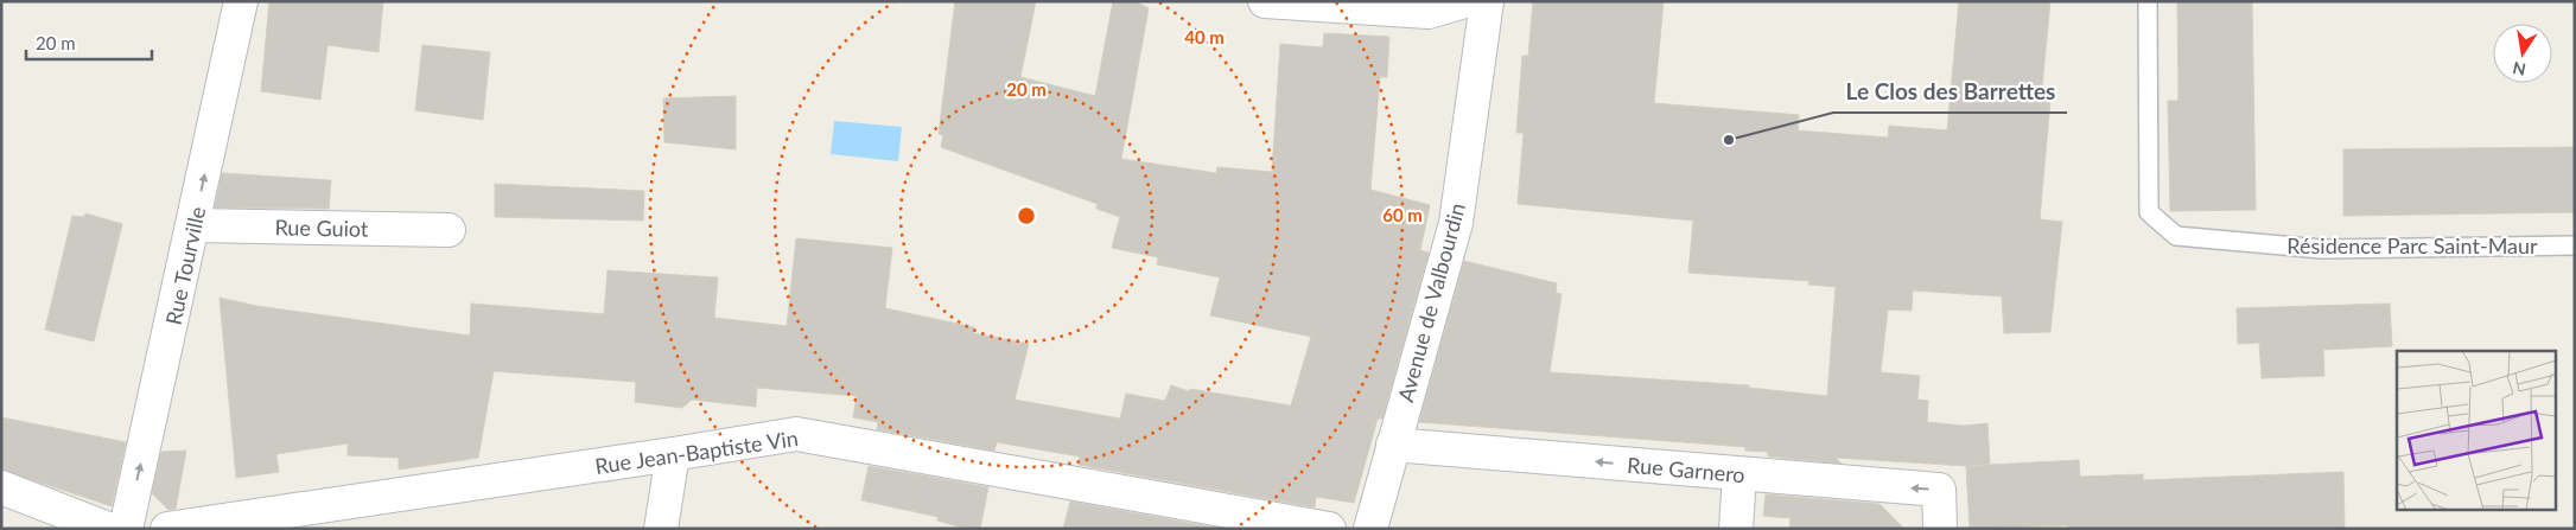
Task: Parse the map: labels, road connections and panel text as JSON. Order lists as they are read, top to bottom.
{
  "streets": {
    "street": [
      "Rue Guiot",
      "Rue Tourville",
      "Avenue de Valbourdin",
      "Rue Jean-Baptiste Vin",
      "Rue Garnero"
    ],
    "lane": ["Résidence Parc Saint-Maur"]
  },
  "crossings": [
    ["Rue Guiot", "Rue Tourville"],
    ["Avenue de Valbourdin", "Rue Garnero"]
  ],
  "one_way": ["Rue Tourville", "Rue Garnero"],
  "places": ["Le Clos des Barrettes"],
  "scale_bar": "20 m",
  "north": "bottom",
  "rings": ["40 m", "20 m", "60 m"]
}
